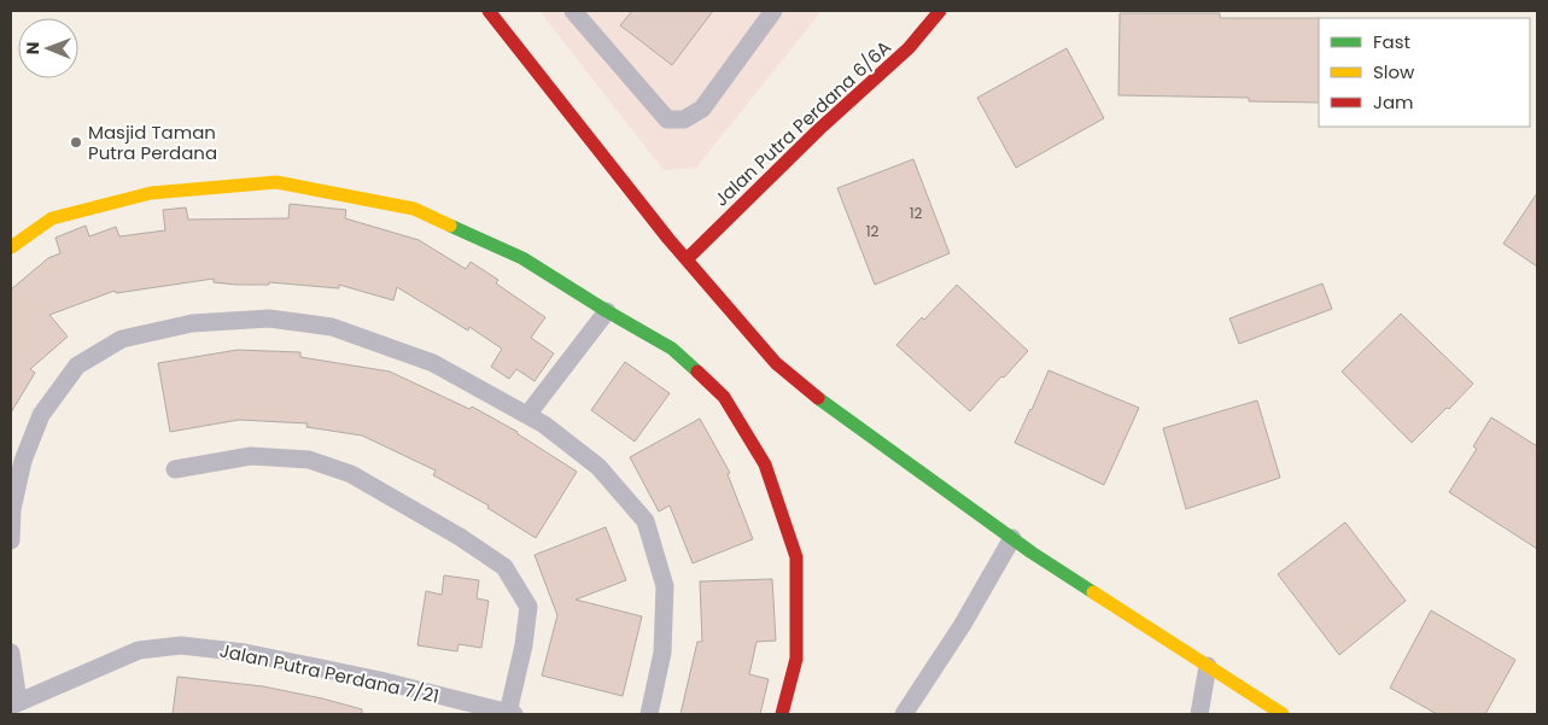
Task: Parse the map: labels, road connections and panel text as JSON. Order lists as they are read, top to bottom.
{
  "streets": {
    "street": ["Jalan Putra Perdana 6/6A", "Jalan Putra Perdana 7/21"]
  },
  "places": ["Masjid Taman Putra Perdana"],
  "house_numbers": ["12", "12"],
  "legend": ["Fast", "Slow", "Jam"],
  "north": "left"
}
